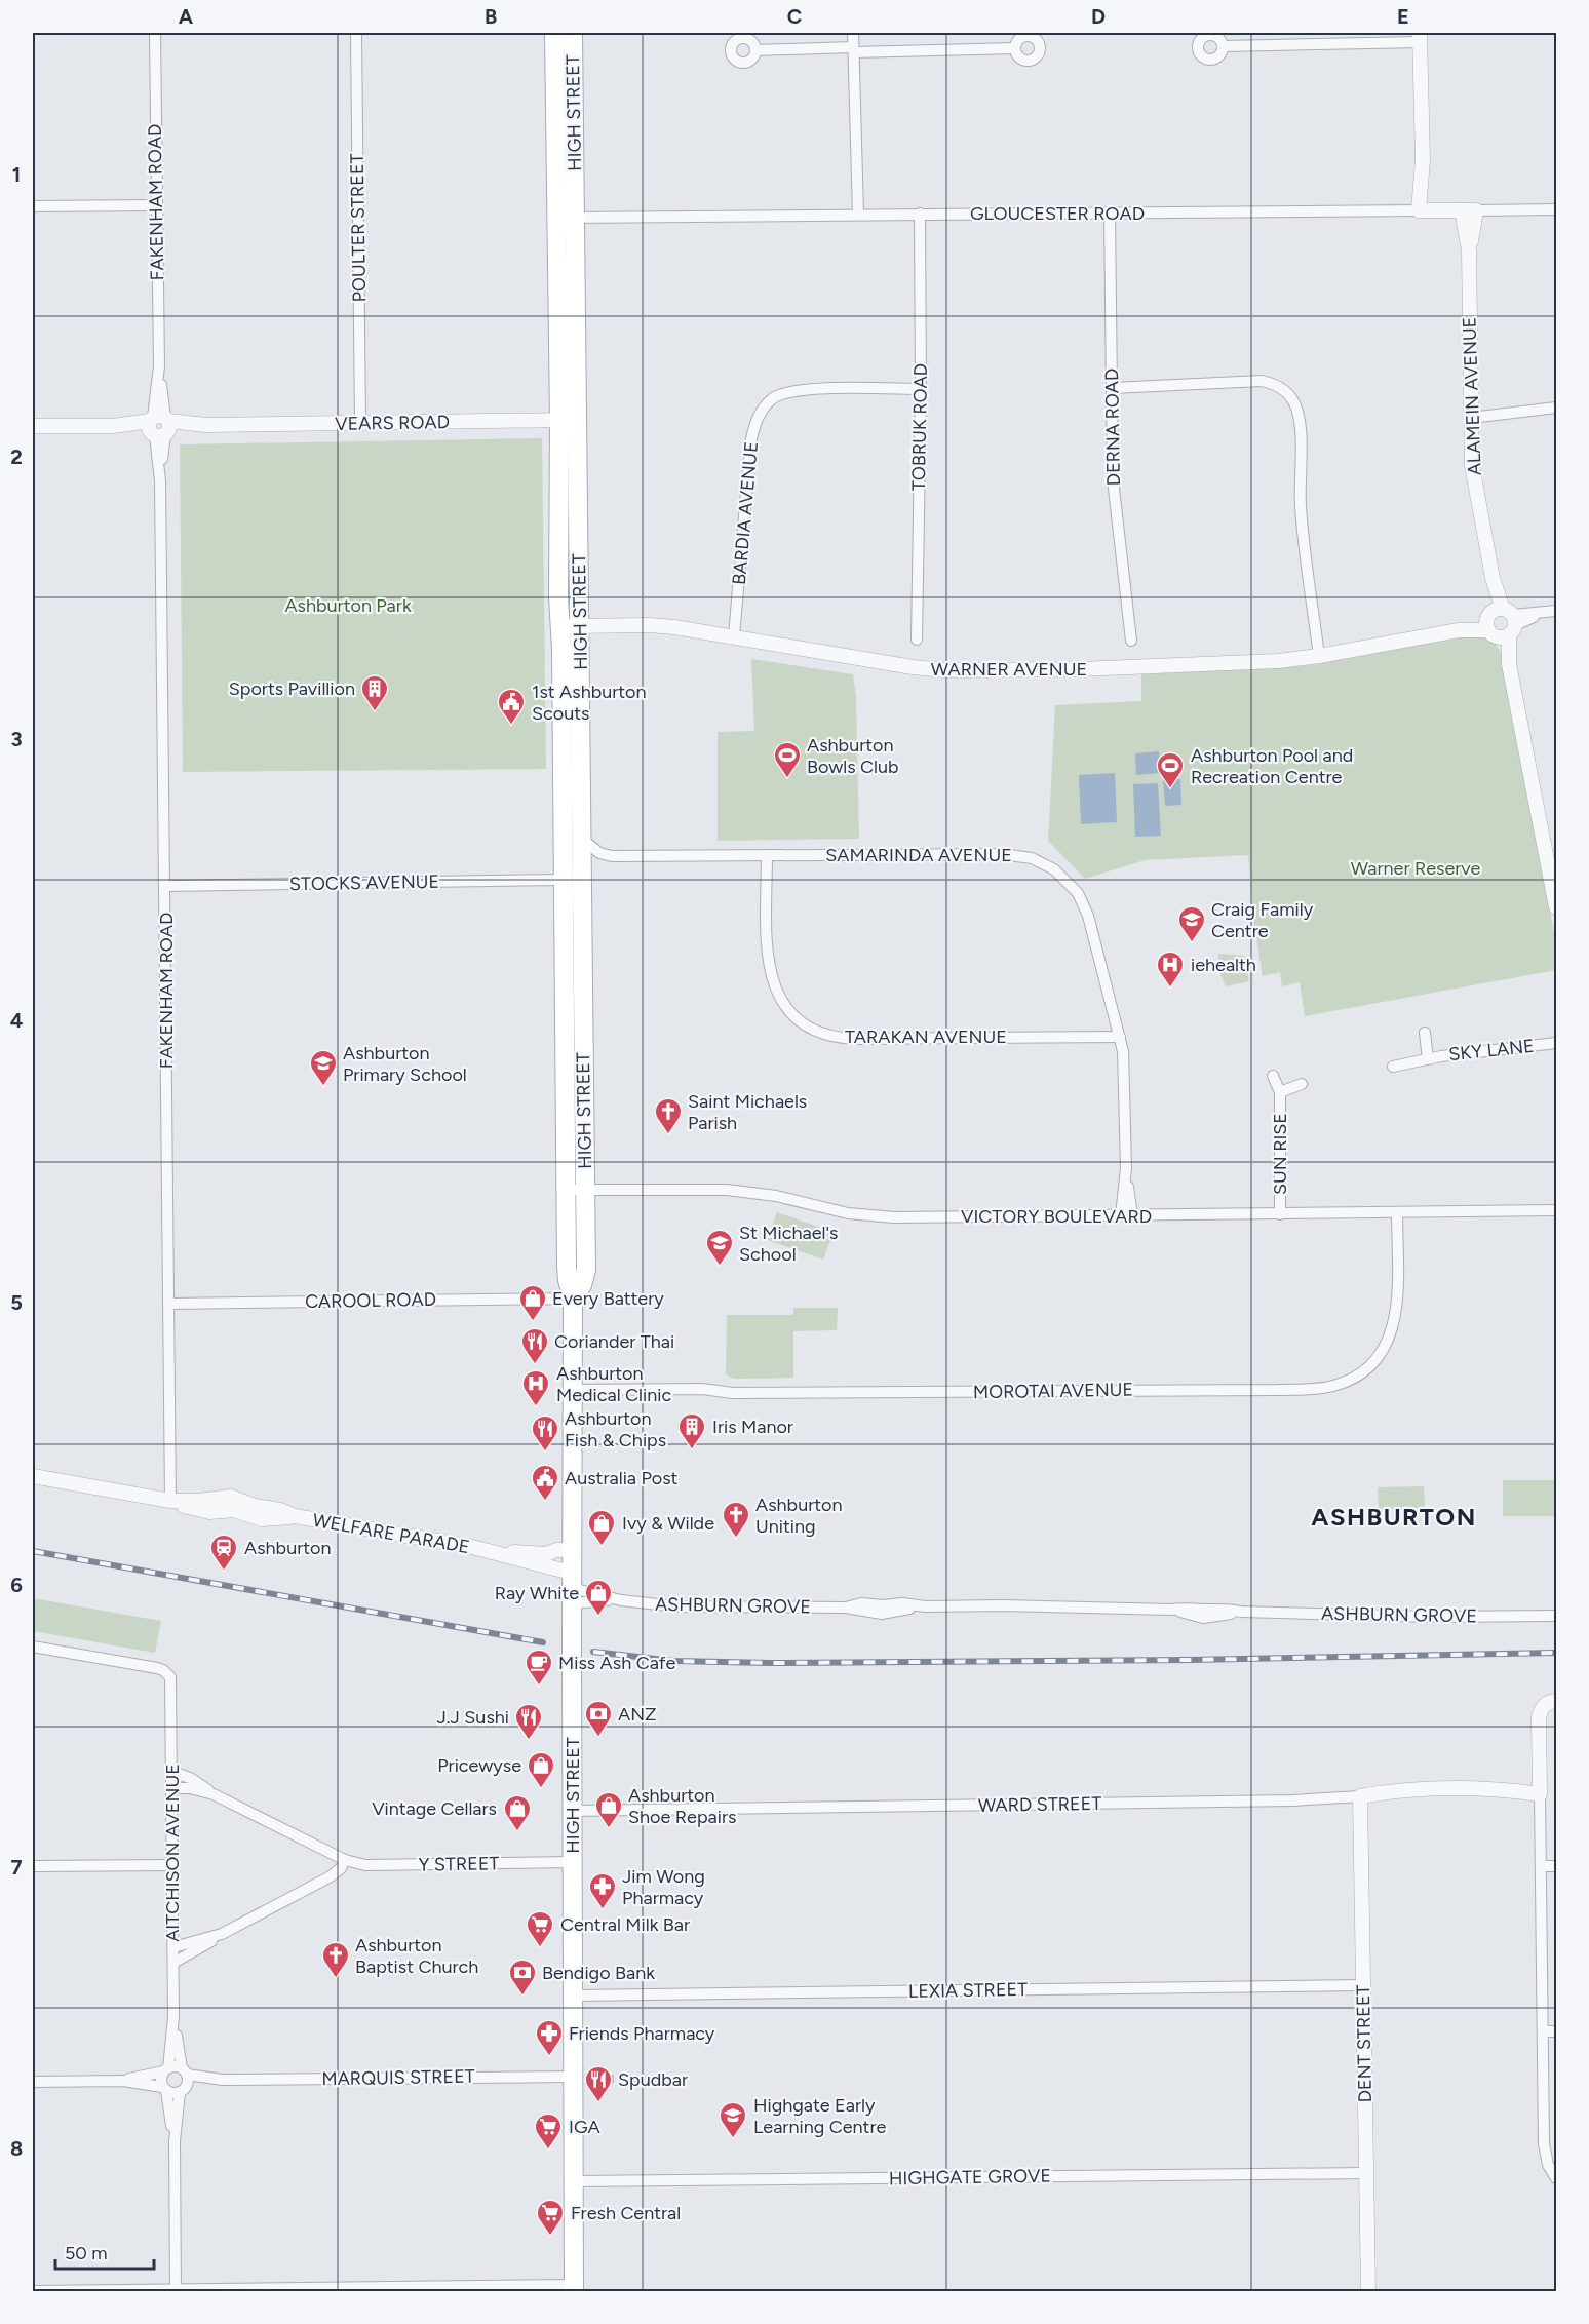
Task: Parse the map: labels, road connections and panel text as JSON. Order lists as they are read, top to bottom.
{
  "streets": {
    "main road": ["HIGH STREET"],
    "street": [
      "FAKENHAM ROAD",
      "GLOUCESTER ROAD",
      "POULTER STREET",
      "ALAMEIN AVENUE",
      "VEARS ROAD",
      "TOBRUK ROAD",
      "DERNA ROAD",
      "BARDIA AVENUE",
      "WARNER AVENUE",
      "SAMARINDA AVENUE",
      "STOCKS AVENUE",
      "TARAKAN AVENUE",
      "SKY LANE",
      "SUN RISE",
      "VICTORY BOULEVARD",
      "CAROOL ROAD",
      "MOROTAI AVENUE",
      "WELFARE PARADE",
      "ASHBURN GROVE",
      "WARD STREET",
      "AITCHISON AVENUE",
      "Y STREET",
      "LEXIA STREET",
      "DENT STREET",
      "MARQUIS STREET",
      "HIGHGATE GROVE"
    ]
  },
  "crossings": [
    ["HIGH STREET", "GLOUCESTER ROAD"],
    ["HIGH STREET", "VEARS ROAD"],
    ["HIGH STREET", "WARNER AVENUE"],
    ["HIGH STREET", "SAMARINDA AVENUE"],
    ["HIGH STREET", "STOCKS AVENUE"],
    ["HIGH STREET", "VICTORY BOULEVARD"],
    ["HIGH STREET", "CAROOL ROAD"],
    ["HIGH STREET", "MOROTAI AVENUE"],
    ["HIGH STREET", "WELFARE PARADE"],
    ["HIGH STREET", "ASHBURN GROVE"],
    ["HIGH STREET", "WARD STREET"],
    ["HIGH STREET", "Y STREET"],
    ["HIGH STREET", "LEXIA STREET"],
    ["HIGH STREET", "MARQUIS STREET"],
    ["HIGH STREET", "HIGHGATE GROVE"],
    ["FAKENHAM ROAD", "VEARS ROAD"],
    ["FAKENHAM ROAD", "STOCKS AVENUE"],
    ["FAKENHAM ROAD", "CAROOL ROAD"],
    ["FAKENHAM ROAD", "WELFARE PARADE"],
    ["GLOUCESTER ROAD", "ALAMEIN AVENUE"],
    ["GLOUCESTER ROAD", "TOBRUK ROAD"],
    ["GLOUCESTER ROAD", "DERNA ROAD"],
    ["POULTER STREET", "VEARS ROAD"],
    ["ALAMEIN AVENUE", "WARNER AVENUE"],
    ["TOBRUK ROAD", "BARDIA AVENUE"],
    ["BARDIA AVENUE", "WARNER AVENUE"],
    ["SAMARINDA AVENUE", "TARAKAN AVENUE"],
    ["SAMARINDA AVENUE", "VICTORY BOULEVARD"],
    ["SUN RISE", "VICTORY BOULEVARD"],
    ["VICTORY BOULEVARD", "MOROTAI AVENUE"],
    ["WELFARE PARADE", "ASHBURN GROVE"],
    ["WARD STREET", "DENT STREET"],
    ["AITCHISON AVENUE", "Y STREET"],
    ["AITCHISON AVENUE", "MARQUIS STREET"],
    ["LEXIA STREET", "DENT STREET"],
    ["DENT STREET", "HIGHGATE GROVE"]
  ],
  "districts": ["ASHBURTON"],
  "parks": ["Ashburton Park", "Warner Reserve"],
  "places": {
    "building": ["Sports Pavillion", "Iris Manor"],
    "public building": ["1st Ashburton Scouts", "Australia Post"],
    "sports": ["Ashburton Bowls Club", "Ashburton Pool and Recreation Centre"],
    "school or university": [
      "Craig Family Centre",
      "Ashburton Primary School",
      "St Michael's School",
      "Highgate Early Learning Centre"
    ],
    "hospital": ["iehealth", "Ashburton Medical Clinic"],
    "church": ["Saint Michaels Parish", "Ashburton Uniting", "Ashburton Baptist Church"],
    "shop": [
      "Every Battery",
      "Ivy & Wilde",
      "Ray White",
      "Pricewyse",
      "Ashburton Shoe Repairs",
      "Vintage Cellars"
    ],
    "restaurant": [
      "Coriander Thai",
      "Ashburton Fish & Chips",
      "J.J Sushi",
      "Spudbar"
    ],
    "station": ["Ashburton"],
    "cafe": ["Miss Ash Cafe"],
    "bank": ["ANZ", "Bendigo Bank"],
    "pharmacy": ["Jim Wong Pharmacy", "Friends Pharmacy"],
    "supermarket": ["Central Milk Bar", "IGA", "Fresh Central"]
  },
  "scale_bar": "50 m",
  "grid": {
    "columns": [
      "A",
      "B",
      "C",
      "D",
      "E"
    ],
    "rows": [
      "1",
      "2",
      "3",
      "4",
      "5",
      "6",
      "7",
      "8"
    ]
  }
}
